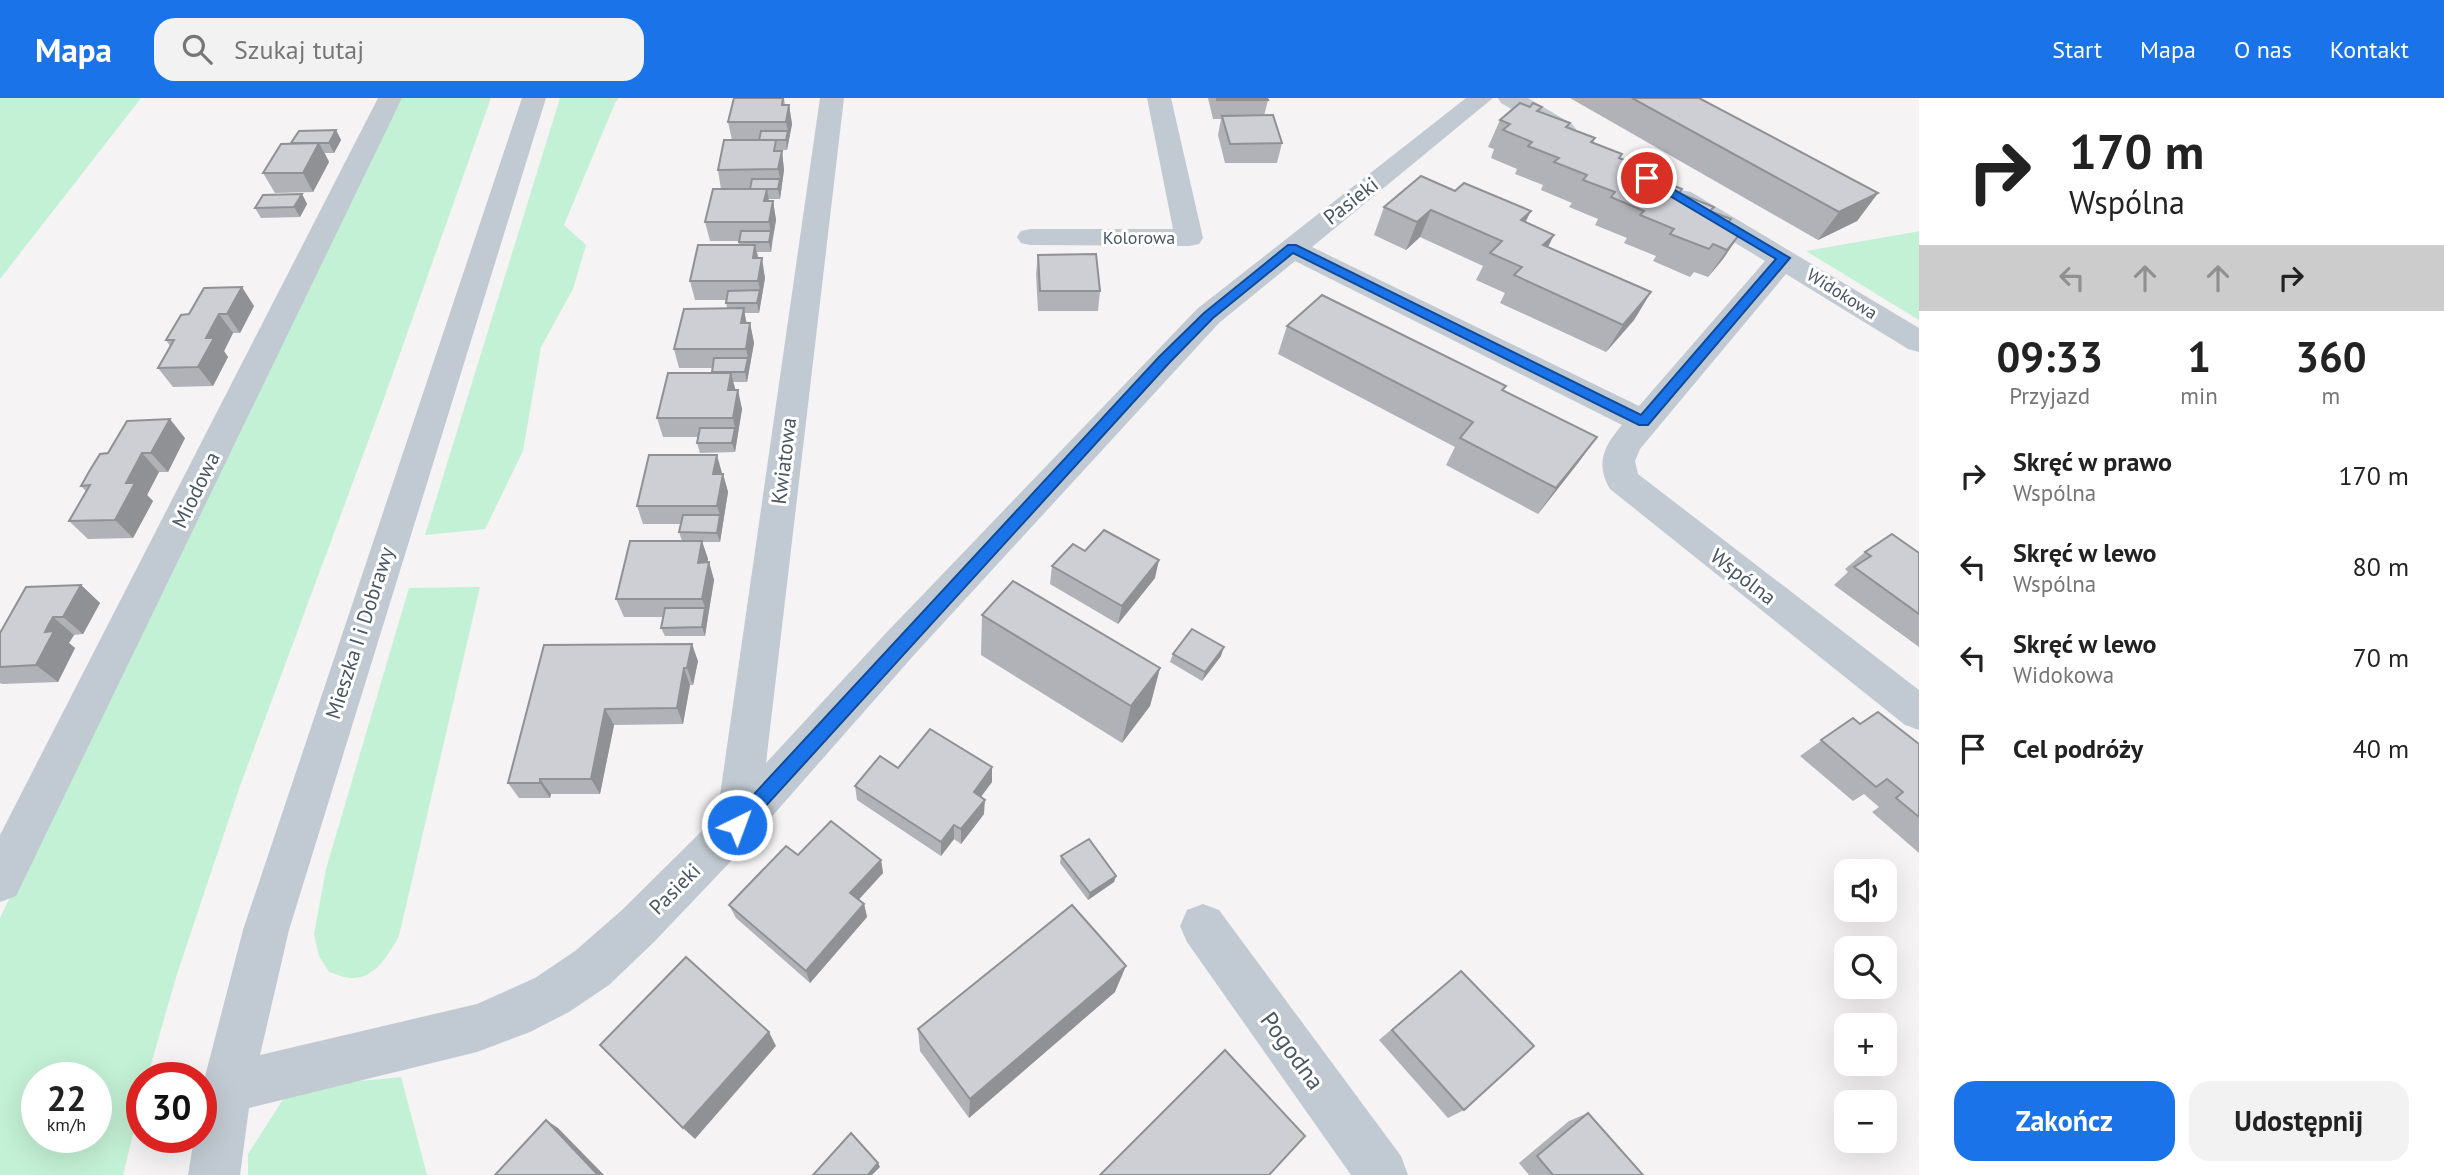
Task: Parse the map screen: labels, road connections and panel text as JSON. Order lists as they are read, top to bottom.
{
  "streets": {
    "street": [
      "Pasieki",
      "Kolorowa",
      "Widokowa",
      "Kwiatowa",
      "Miodowa",
      "Wspólna",
      "Mieszka I i Dobrawy",
      "Pogodna"
    ]
  },
  "crossings": [
    ["Pasieki", "Kwiatowa"],
    ["Pasieki", "Mieszka I i Dobrawy"],
    ["Widokowa", "Wspólna"]
  ],
  "page": {
    "header": "Mapa",
    "search": "Szukaj tutaj",
    "nav": [
      "Start",
      "Mapa",
      "O nas",
      "Kontakt"
    ],
    "turn": ["170 m", "Wspólna"],
    "eta": [
      "09:33",
      "Przyjazd",
      "1",
      "min",
      "360",
      "m"
    ],
    "list": [
      {
        "name": "Skręć w prawo",
        "note": "Wspólna",
        "value": "170 m"
      },
      {
        "name": "Skręć w lewo",
        "note": "Wspólna",
        "value": "80 m"
      },
      {
        "name": "Skręć w lewo",
        "note": "Widokowa",
        "value": "70 m"
      },
      {
        "name": "Cel podróży",
        "value": "40 m"
      }
    ],
    "map_buttons": ["+", "−"],
    "speed": "22 km/h",
    "limit": "30",
    "buttons": ["Zakończ", "Udostępnij"]
  }
}
